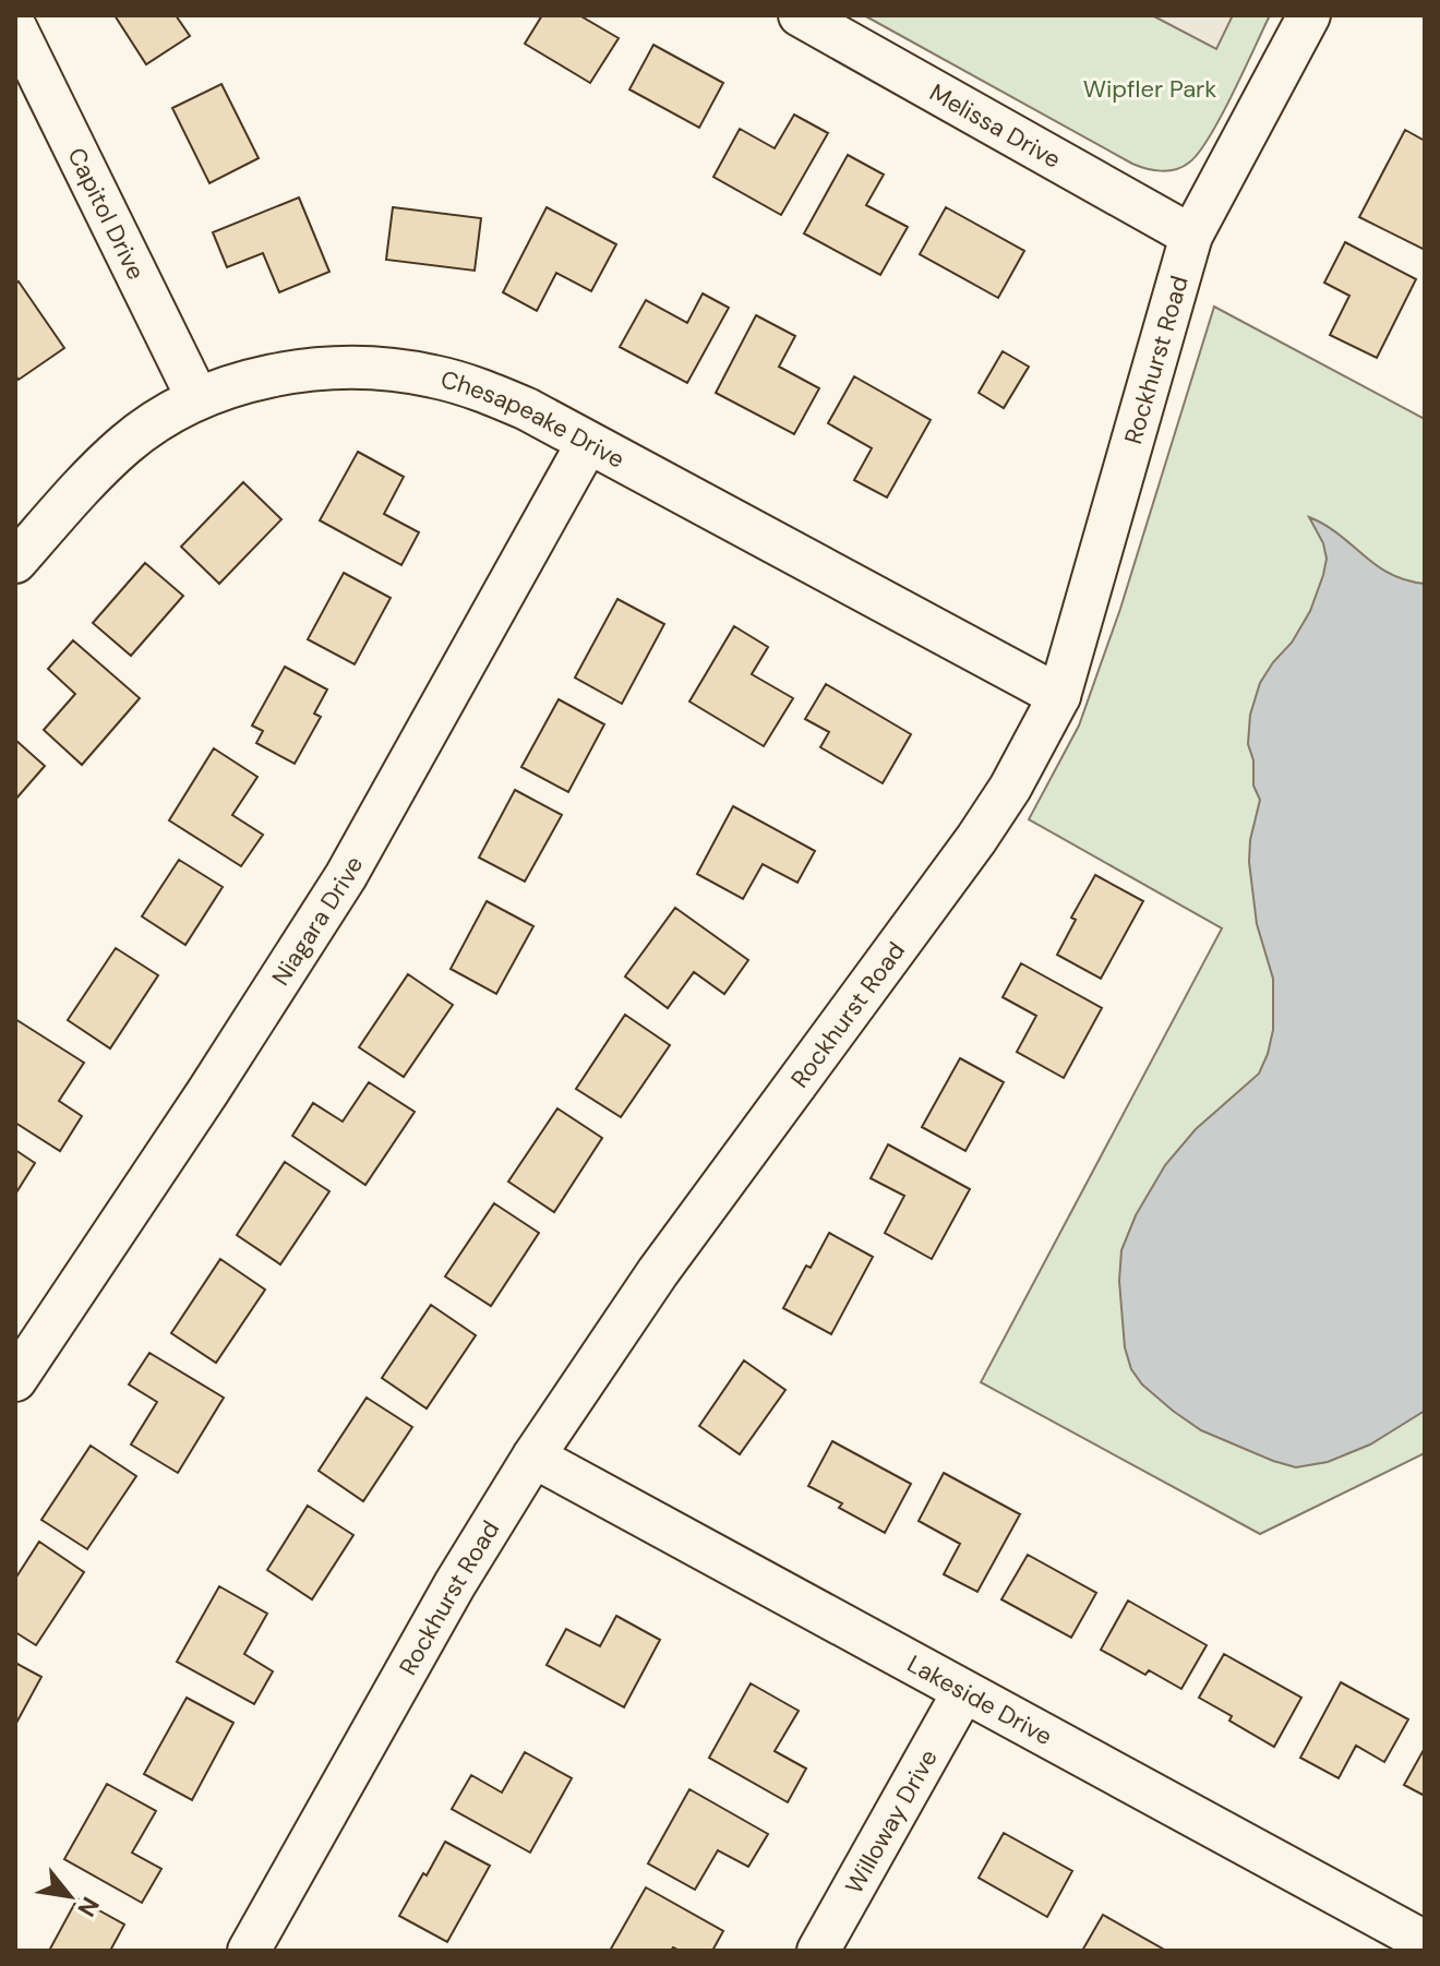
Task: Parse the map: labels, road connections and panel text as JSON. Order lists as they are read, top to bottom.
{
  "streets": {
    "street": [
      "Melissa Drive",
      "Capitol Drive",
      "Rockhurst Road",
      "Chesapeake Drive",
      "Niagara Drive",
      "Lakeside Drive",
      "Willoway Drive"
    ]
  },
  "crossings": [
    ["Melissa Drive", "Rockhurst Road"],
    ["Capitol Drive", "Chesapeake Drive"],
    ["Rockhurst Road", "Chesapeake Drive"],
    ["Rockhurst Road", "Lakeside Drive"],
    ["Chesapeake Drive", "Niagara Drive"],
    ["Lakeside Drive", "Willoway Drive"]
  ],
  "parks": ["Wipfler Park"],
  "north": "bottom right"
}
